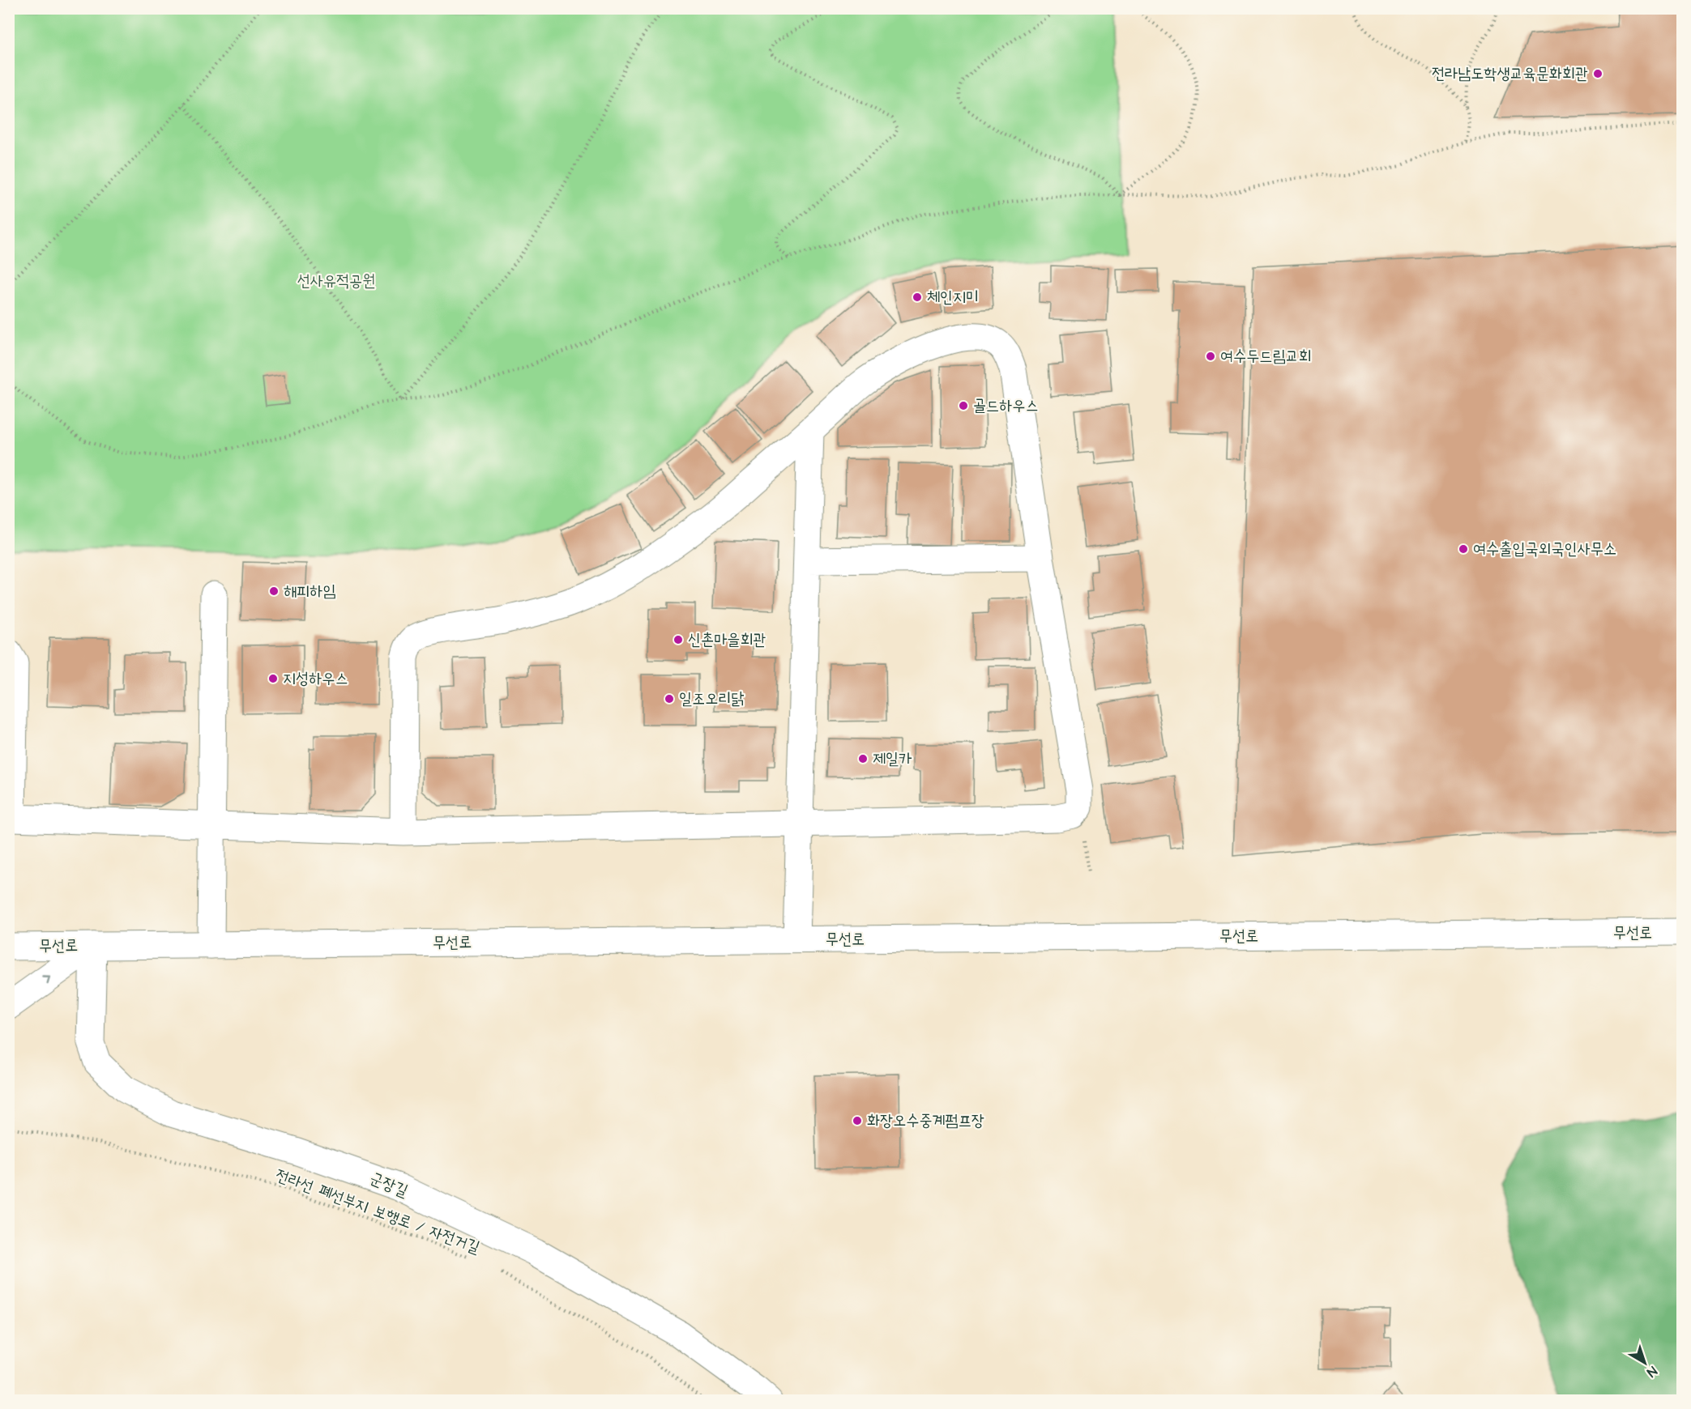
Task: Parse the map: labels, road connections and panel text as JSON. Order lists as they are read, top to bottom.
{
  "streets": {
    "street": ["무선로", "군장길"],
    "path": ["전라선 폐선부지 보행로 / 자전거길"]
  },
  "crossings": [
    ["무선로", "군장길"]
  ],
  "parks": ["선사유적공원"],
  "places": [
    "전라남도학생교육문화회관",
    "체인지미",
    "여수두드림교회",
    "골드하우스",
    "여수출입국외국인사무소",
    "해피하임",
    "신촌마을회관",
    "지성하우스",
    "일조오리닭",
    "제일카",
    "화장오수중계펌프장"
  ],
  "north": "bottom right"
}
